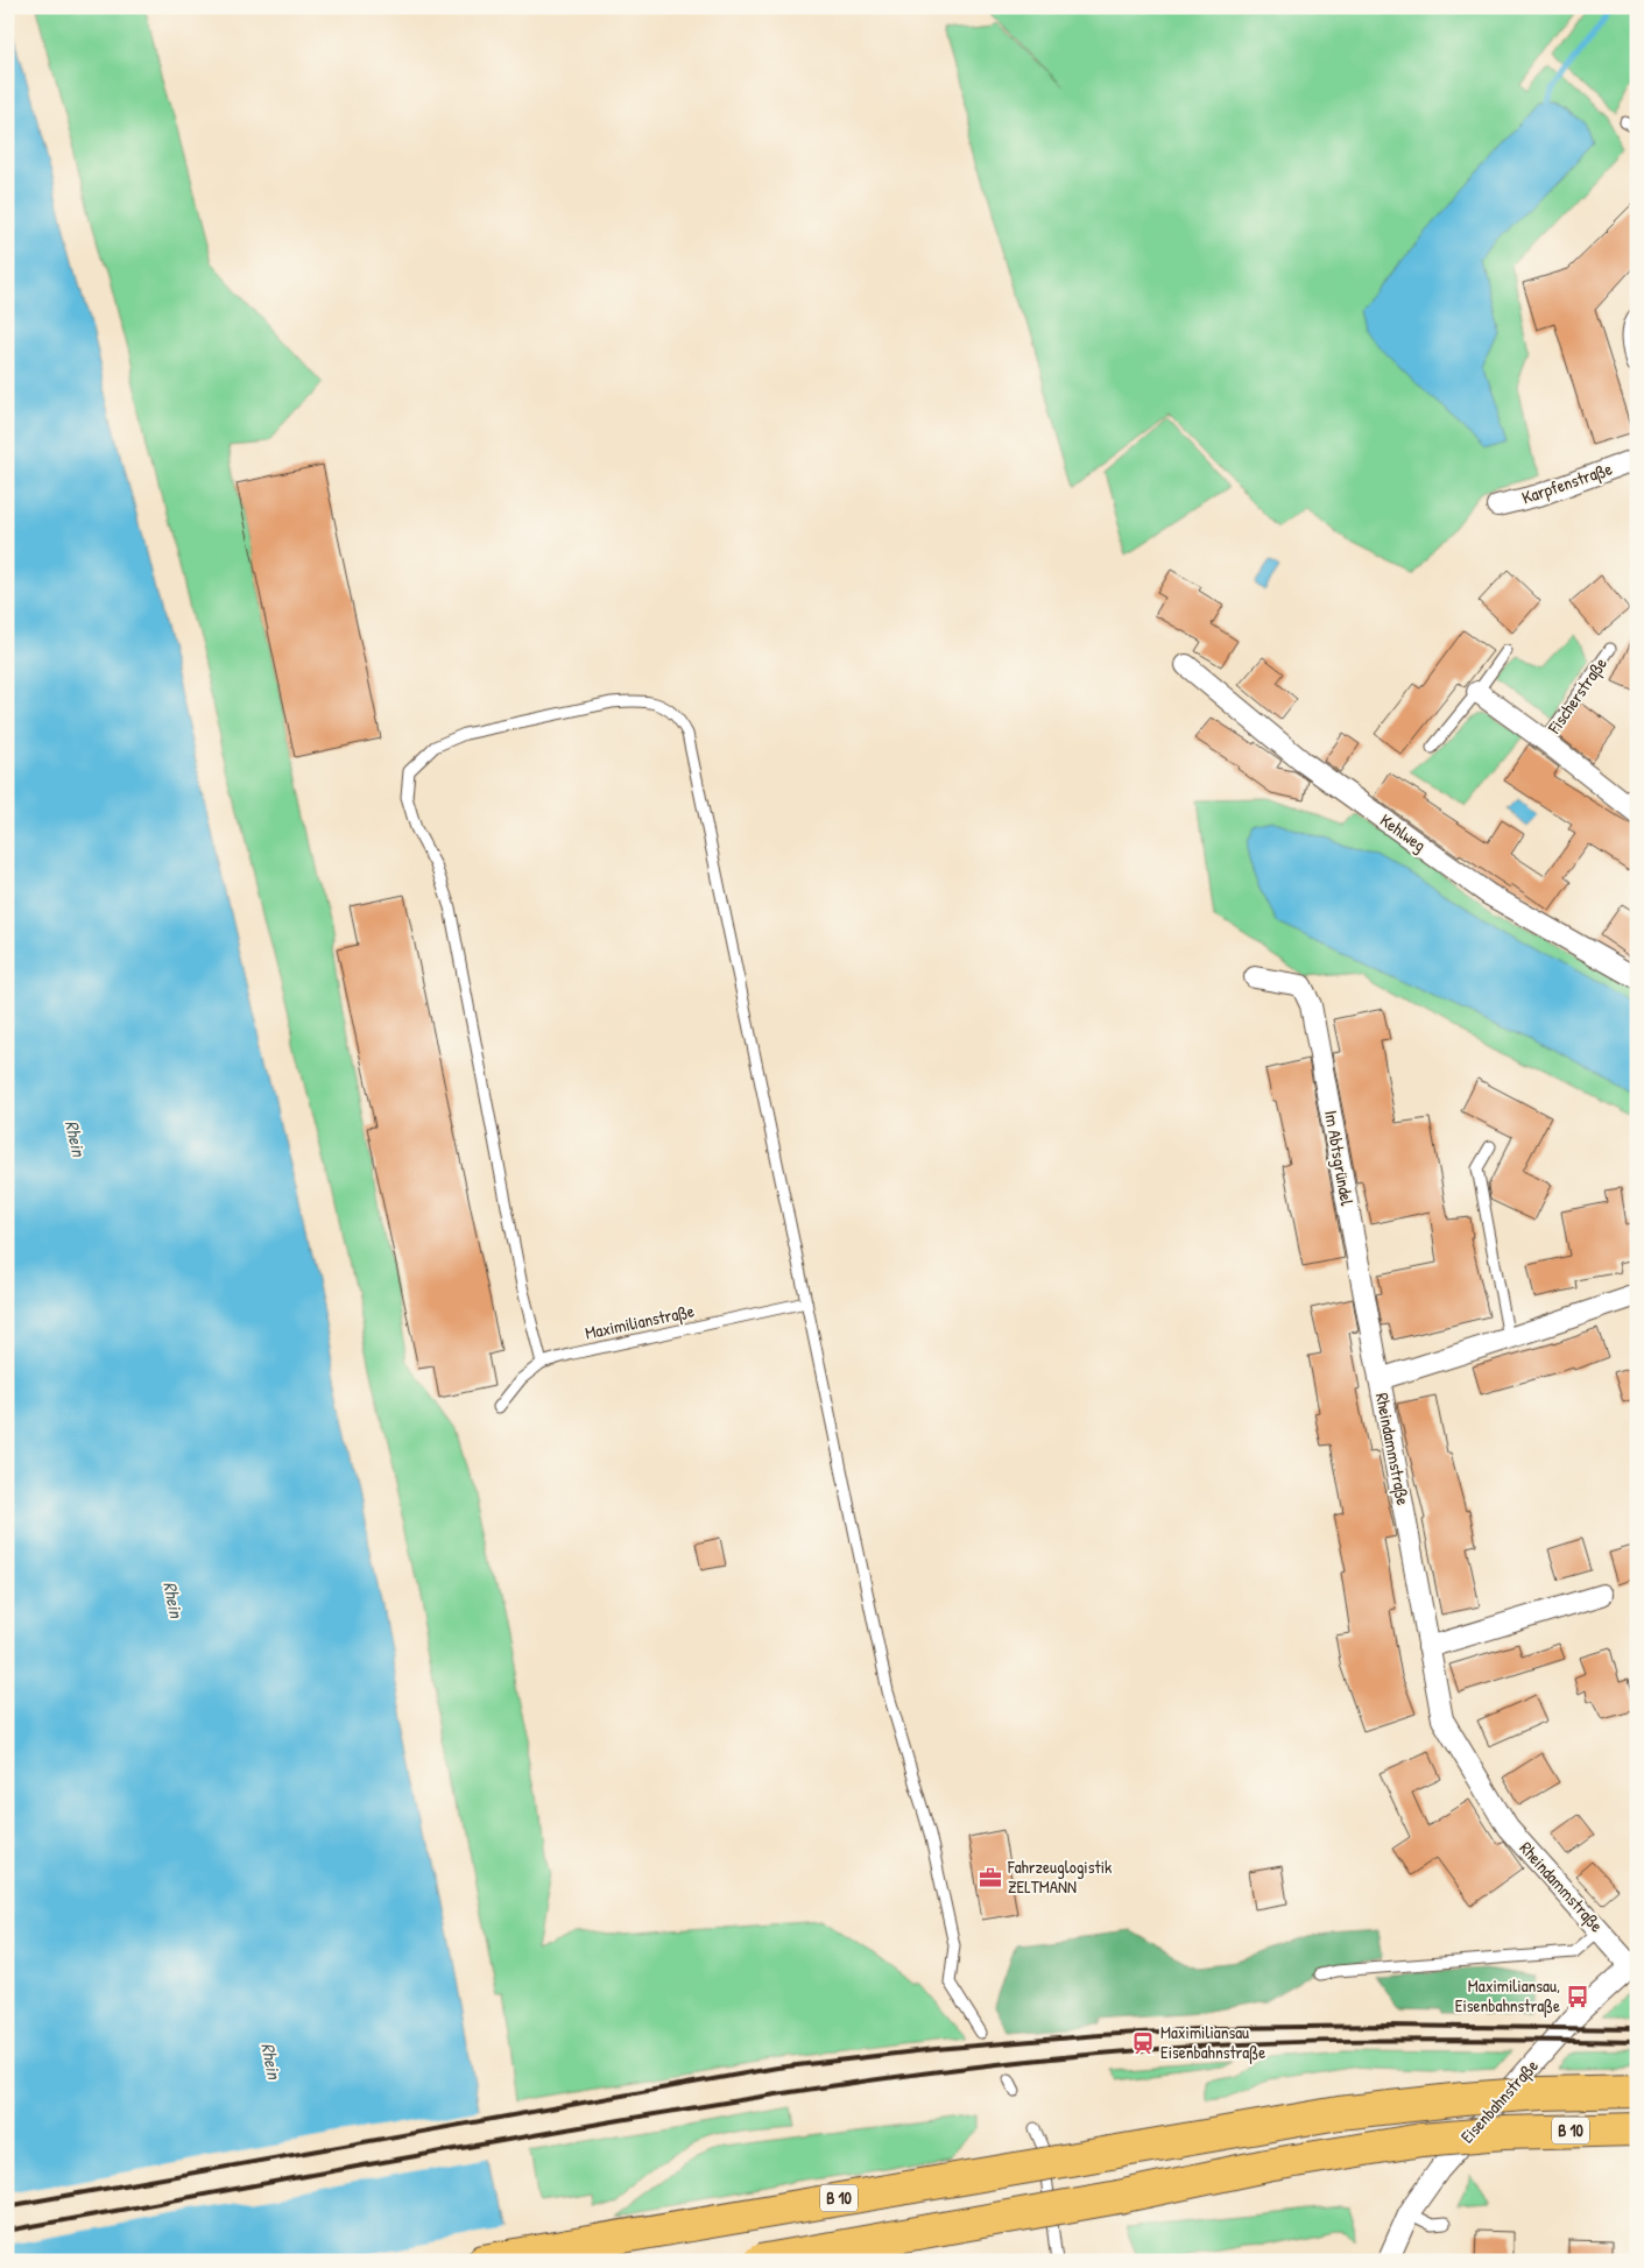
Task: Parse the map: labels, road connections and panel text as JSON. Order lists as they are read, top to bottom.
{
  "streets": {
    "highway": ["B 10"],
    "street": [
      "Karpfenstraße",
      "Fischerstraße",
      "Kehlweg",
      "Im Abtsgründel",
      "Rheindammstraße",
      "Eisenbahnstraße"
    ],
    "lane": ["Maximilianstraße"]
  },
  "crossings": [
    ["Im Abtsgründel", "Rheindammstraße"],
    ["Rheindammstraße", "Eisenbahnstraße"]
  ],
  "water": ["Rhein"],
  "places": {
    "office": ["Fahrzeuglogistik ZELTMANN"],
    "bus stop": ["Maximiliansau, Eisenbahnstraße"],
    "station": ["Maximiliansau Eisenbahnstraße"]
  }
}
